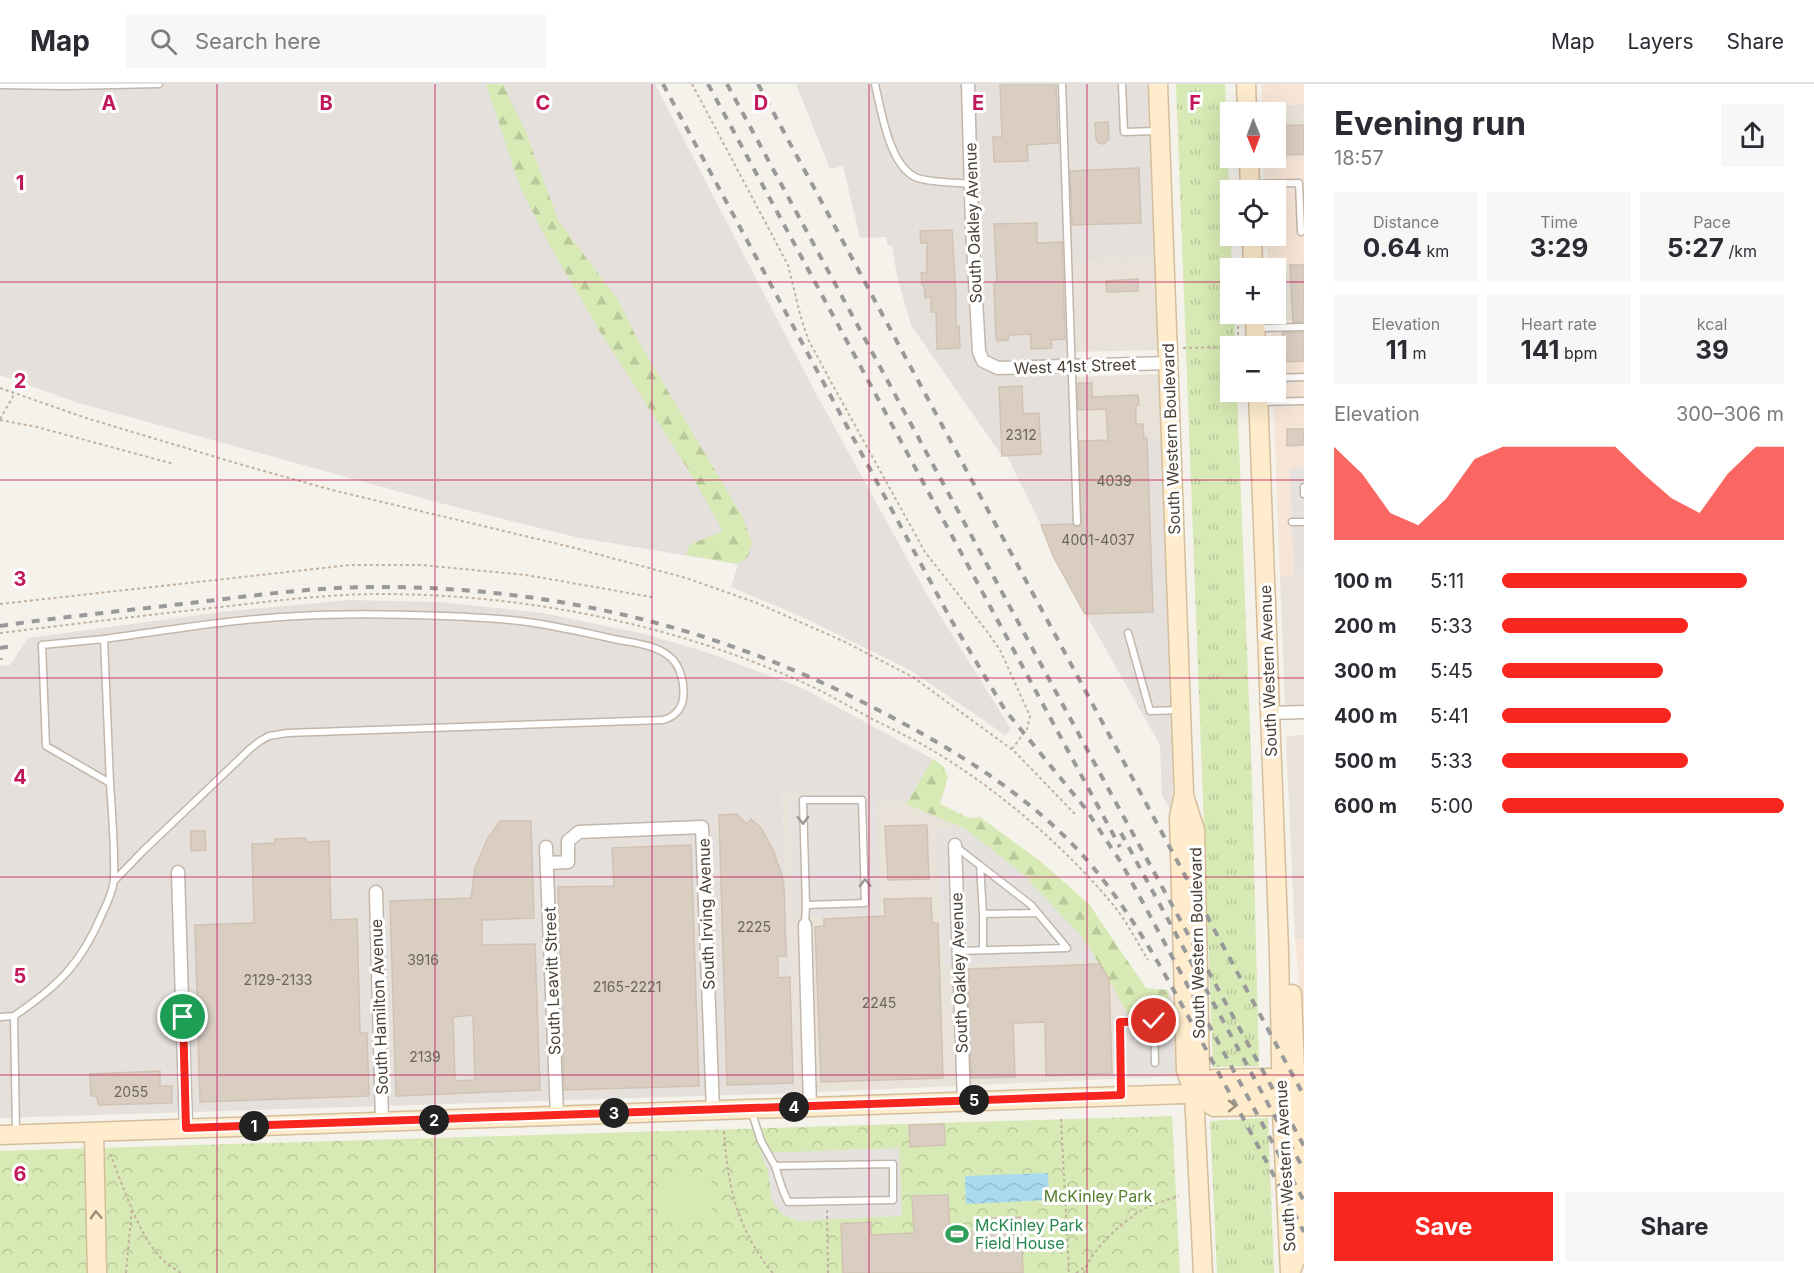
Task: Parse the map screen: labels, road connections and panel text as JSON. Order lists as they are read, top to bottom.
{
  "streets": {
    "main road": ["South Western Boulevard", "South Western Avenue"],
    "street": [
      "South Oakley Avenue",
      "West 41st Street",
      "South Irving Avenue",
      "South Leavitt Street",
      "South Hamilton Avenue"
    ]
  },
  "crossings": [
    ["South Oakley Avenue", "West 41st Street"],
    ["West 41st Street", "South Western Boulevard"],
    ["South Irving Avenue", "South Leavitt Street"]
  ],
  "parks": ["McKinley Park"],
  "places": {
    "sports": ["McKinley Park Field House"]
  },
  "house_numbers": [
    "2312",
    "4039",
    "4001-4037",
    "2225",
    "3916",
    "2129-2133",
    "2165-2221",
    "2245",
    "2139",
    "2055"
  ],
  "north": "bottom",
  "page": {
    "header": "Map",
    "search": "Search here",
    "nav": ["Map", "Layers", "Share"],
    "heading": ["Evening run", "18:57"],
    "map_buttons": ["+", "−"],
    "stats": [
      ["Distance", "0.64 km"],
      ["Time", "3:29"],
      ["Pace", "5:27 /km"],
      ["Elevation", "11 m"],
      ["Heart rate", "141 bpm"],
      ["kcal", "39"]
    ],
    "chart": ["Elevation", "300–306 m"],
    "list": [
      {
        "name": "100 m",
        "note": "5:11"
      },
      {
        "name": "200 m",
        "note": "5:33"
      },
      {
        "name": "300 m",
        "note": "5:45"
      },
      {
        "name": "400 m",
        "note": "5:41"
      },
      {
        "name": "500 m",
        "note": "5:33"
      },
      {
        "name": "600 m",
        "note": "5:00"
      }
    ],
    "pins": [
      "5",
      "4",
      "3",
      "2",
      "1"
    ],
    "buttons": ["Save", "Share"]
  },
  "grid": {
    "columns": [
      "A",
      "B",
      "C",
      "D",
      "E",
      "F"
    ],
    "rows": [
      "1",
      "2",
      "3",
      "4",
      "5",
      "6"
    ]
  }
}
